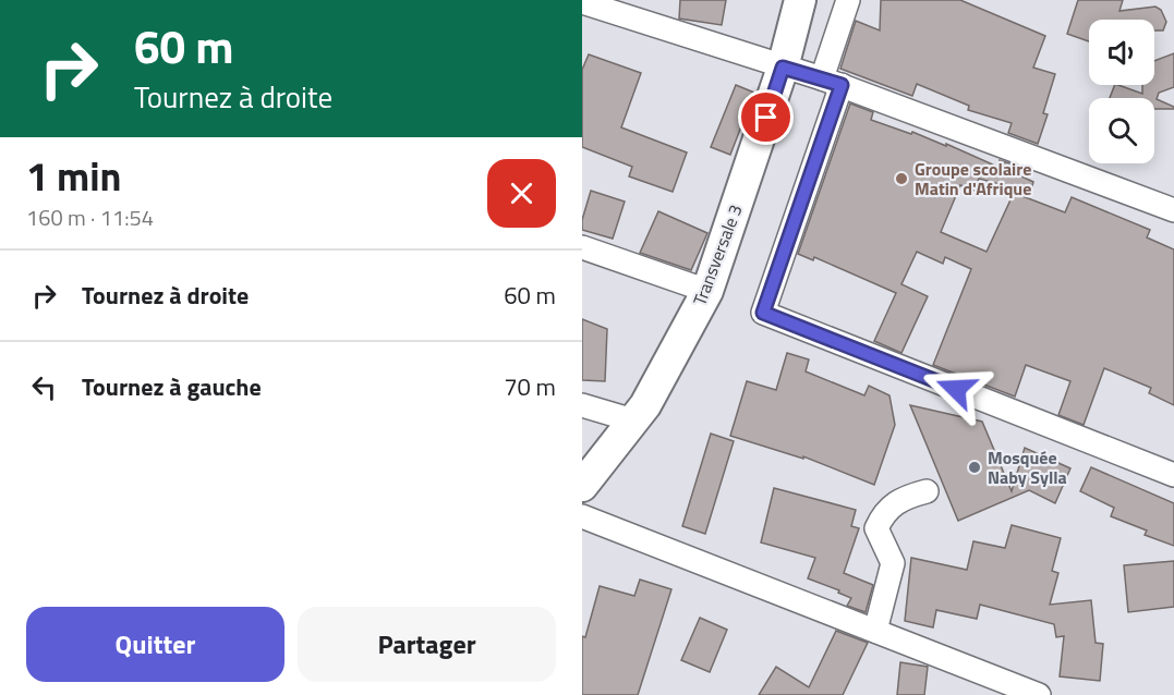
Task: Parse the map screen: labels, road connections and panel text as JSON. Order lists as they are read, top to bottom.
{
  "streets": {
    "main road": ["Transversale 3"]
  },
  "places": ["Groupe scolaire Matin d'Afrique", "Mosquée Naby Sylla"],
  "page": {
    "turn": ["60 m", "Tournez à droite"],
    "heading": ["1 min", "160 m · 11:54"],
    "list": [
      {
        "name": "Tournez à droite",
        "value": "60 m"
      },
      {
        "name": "Tournez à gauche",
        "value": "70 m"
      }
    ],
    "buttons": ["Quitter", "Partager"]
  }
}
